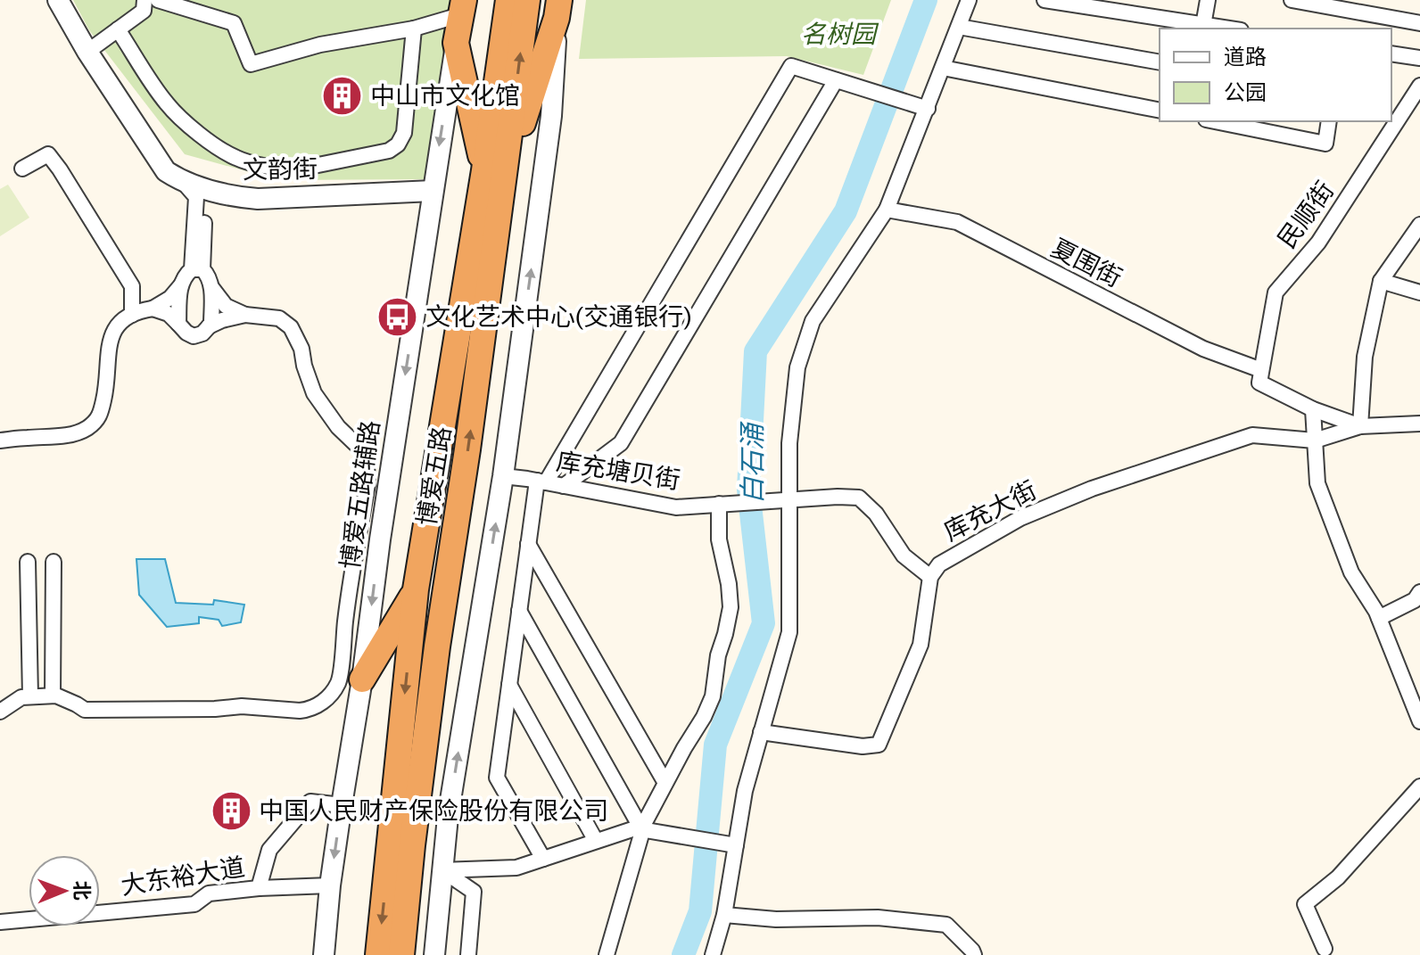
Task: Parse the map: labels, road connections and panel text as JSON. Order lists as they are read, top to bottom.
{
  "streets": {
    "highway": ["博爱五路"],
    "street": [
      "文韵街",
      "民顺街",
      "夏围街",
      "库充塘贝街",
      "博爱五路辅路",
      "库充大街",
      "大东裕大道"
    ]
  },
  "crossings": [
    ["文韵街", "博爱五路辅路"],
    ["民顺街", "夏围街"],
    ["民顺街", "库充大街"],
    ["夏围街", "库充大街"],
    ["库充塘贝街", "库充大街"],
    ["博爱五路辅路", "大东裕大道"]
  ],
  "water": ["白石涌"],
  "parks": ["名树园"],
  "places": {
    "building": ["中山市文化馆", "中国人民财产保险股份有限公司"],
    "bus stop": ["文化艺术中心(交通银行)"]
  },
  "legend": ["道路", "公园"],
  "north": "right"
}
